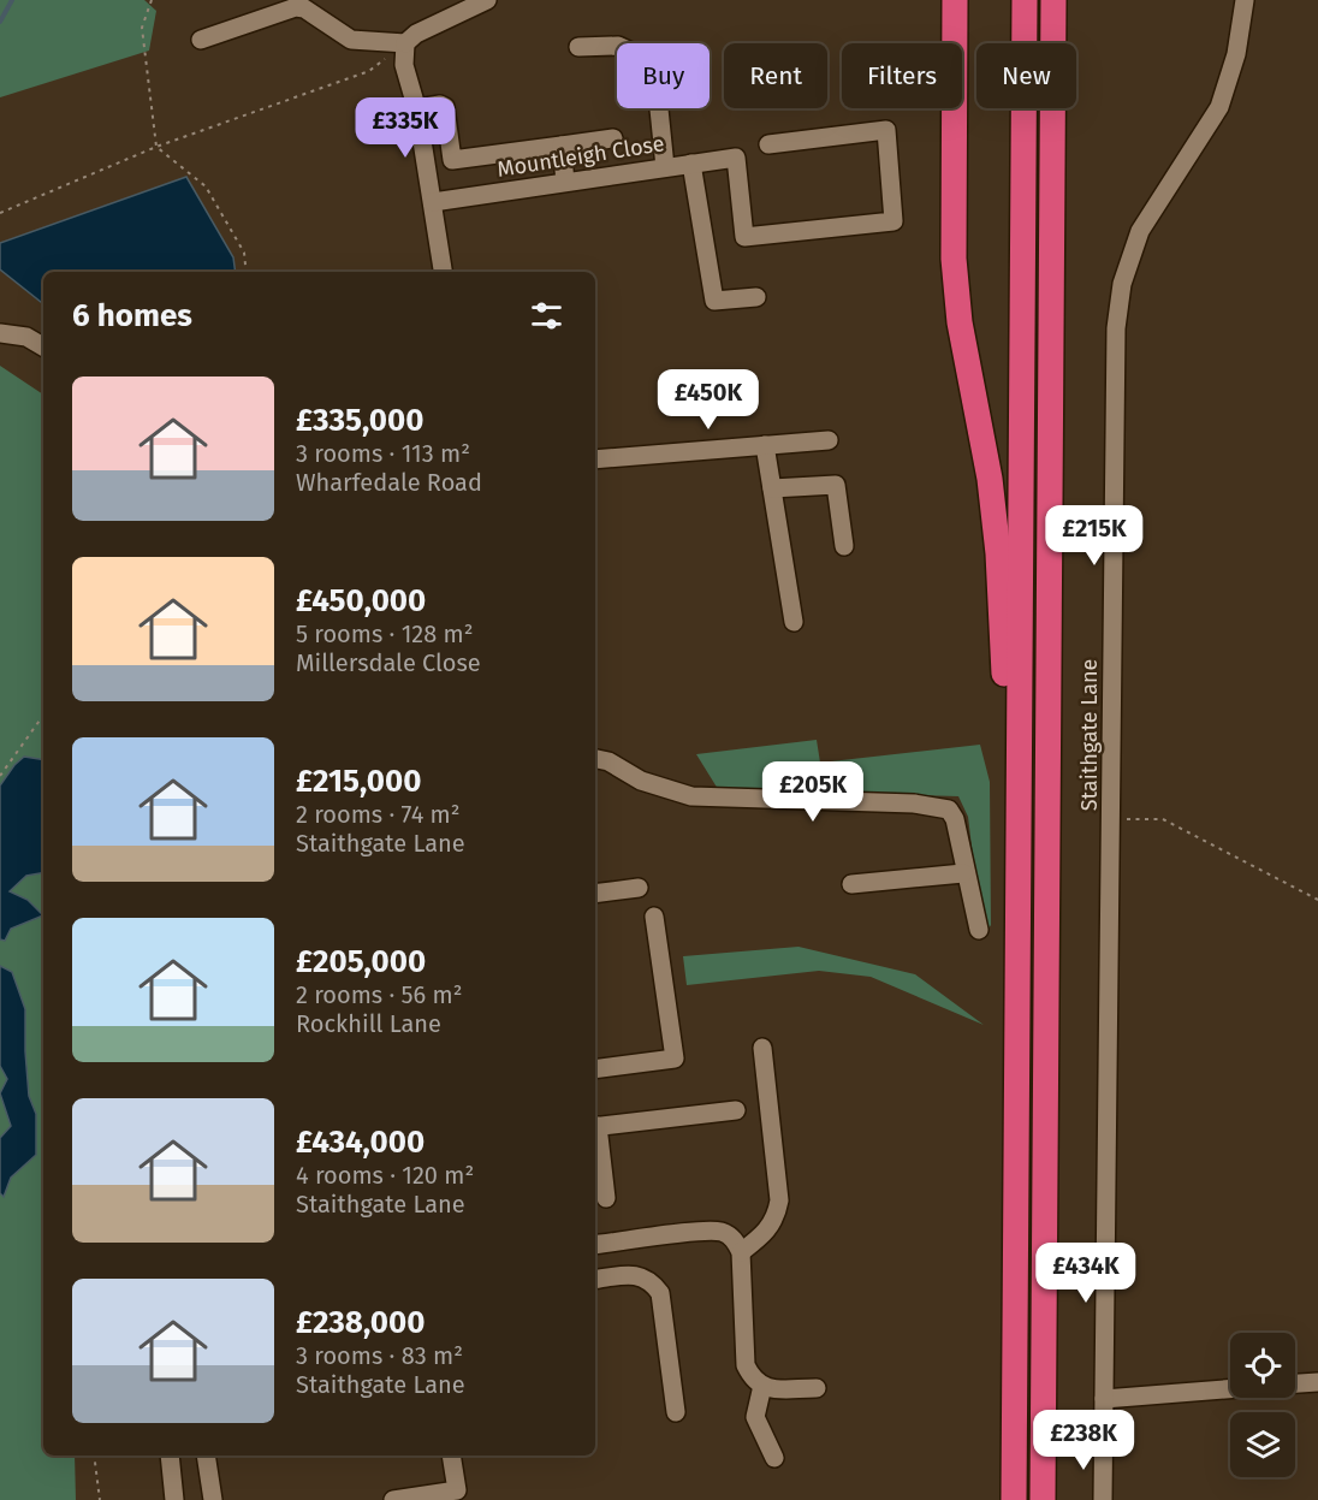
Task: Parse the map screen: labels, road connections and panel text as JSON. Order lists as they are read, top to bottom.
{
  "streets": {
    "street": ["Mountleigh Close", "Staithgate Lane"]
  },
  "page": {
    "chip": [
      "Buy",
      "Rent",
      "Filters",
      "New"
    ],
    "price": [
      "£335K",
      "£450K",
      "£215K",
      "£205K",
      "£434K",
      "£238K"
    ],
    "heading": "6 homes",
    "list": [
      {
        "name": "£335,000",
        "note": "3 rooms · 113 m² · Wharfedale Road"
      },
      {
        "name": "£450,000",
        "note": "5 rooms · 128 m² · Millersdale Close"
      },
      {
        "name": "£215,000",
        "note": "2 rooms · 74 m² · Staithgate Lane"
      },
      {
        "name": "£205,000",
        "note": "2 rooms · 56 m² · Rockhill Lane"
      },
      {
        "name": "£434,000",
        "note": "4 rooms · 120 m² · Staithgate Lane"
      },
      {
        "name": "£238,000",
        "note": "3 rooms · 83 m² · Staithgate Lane"
      }
    ]
  }
}
